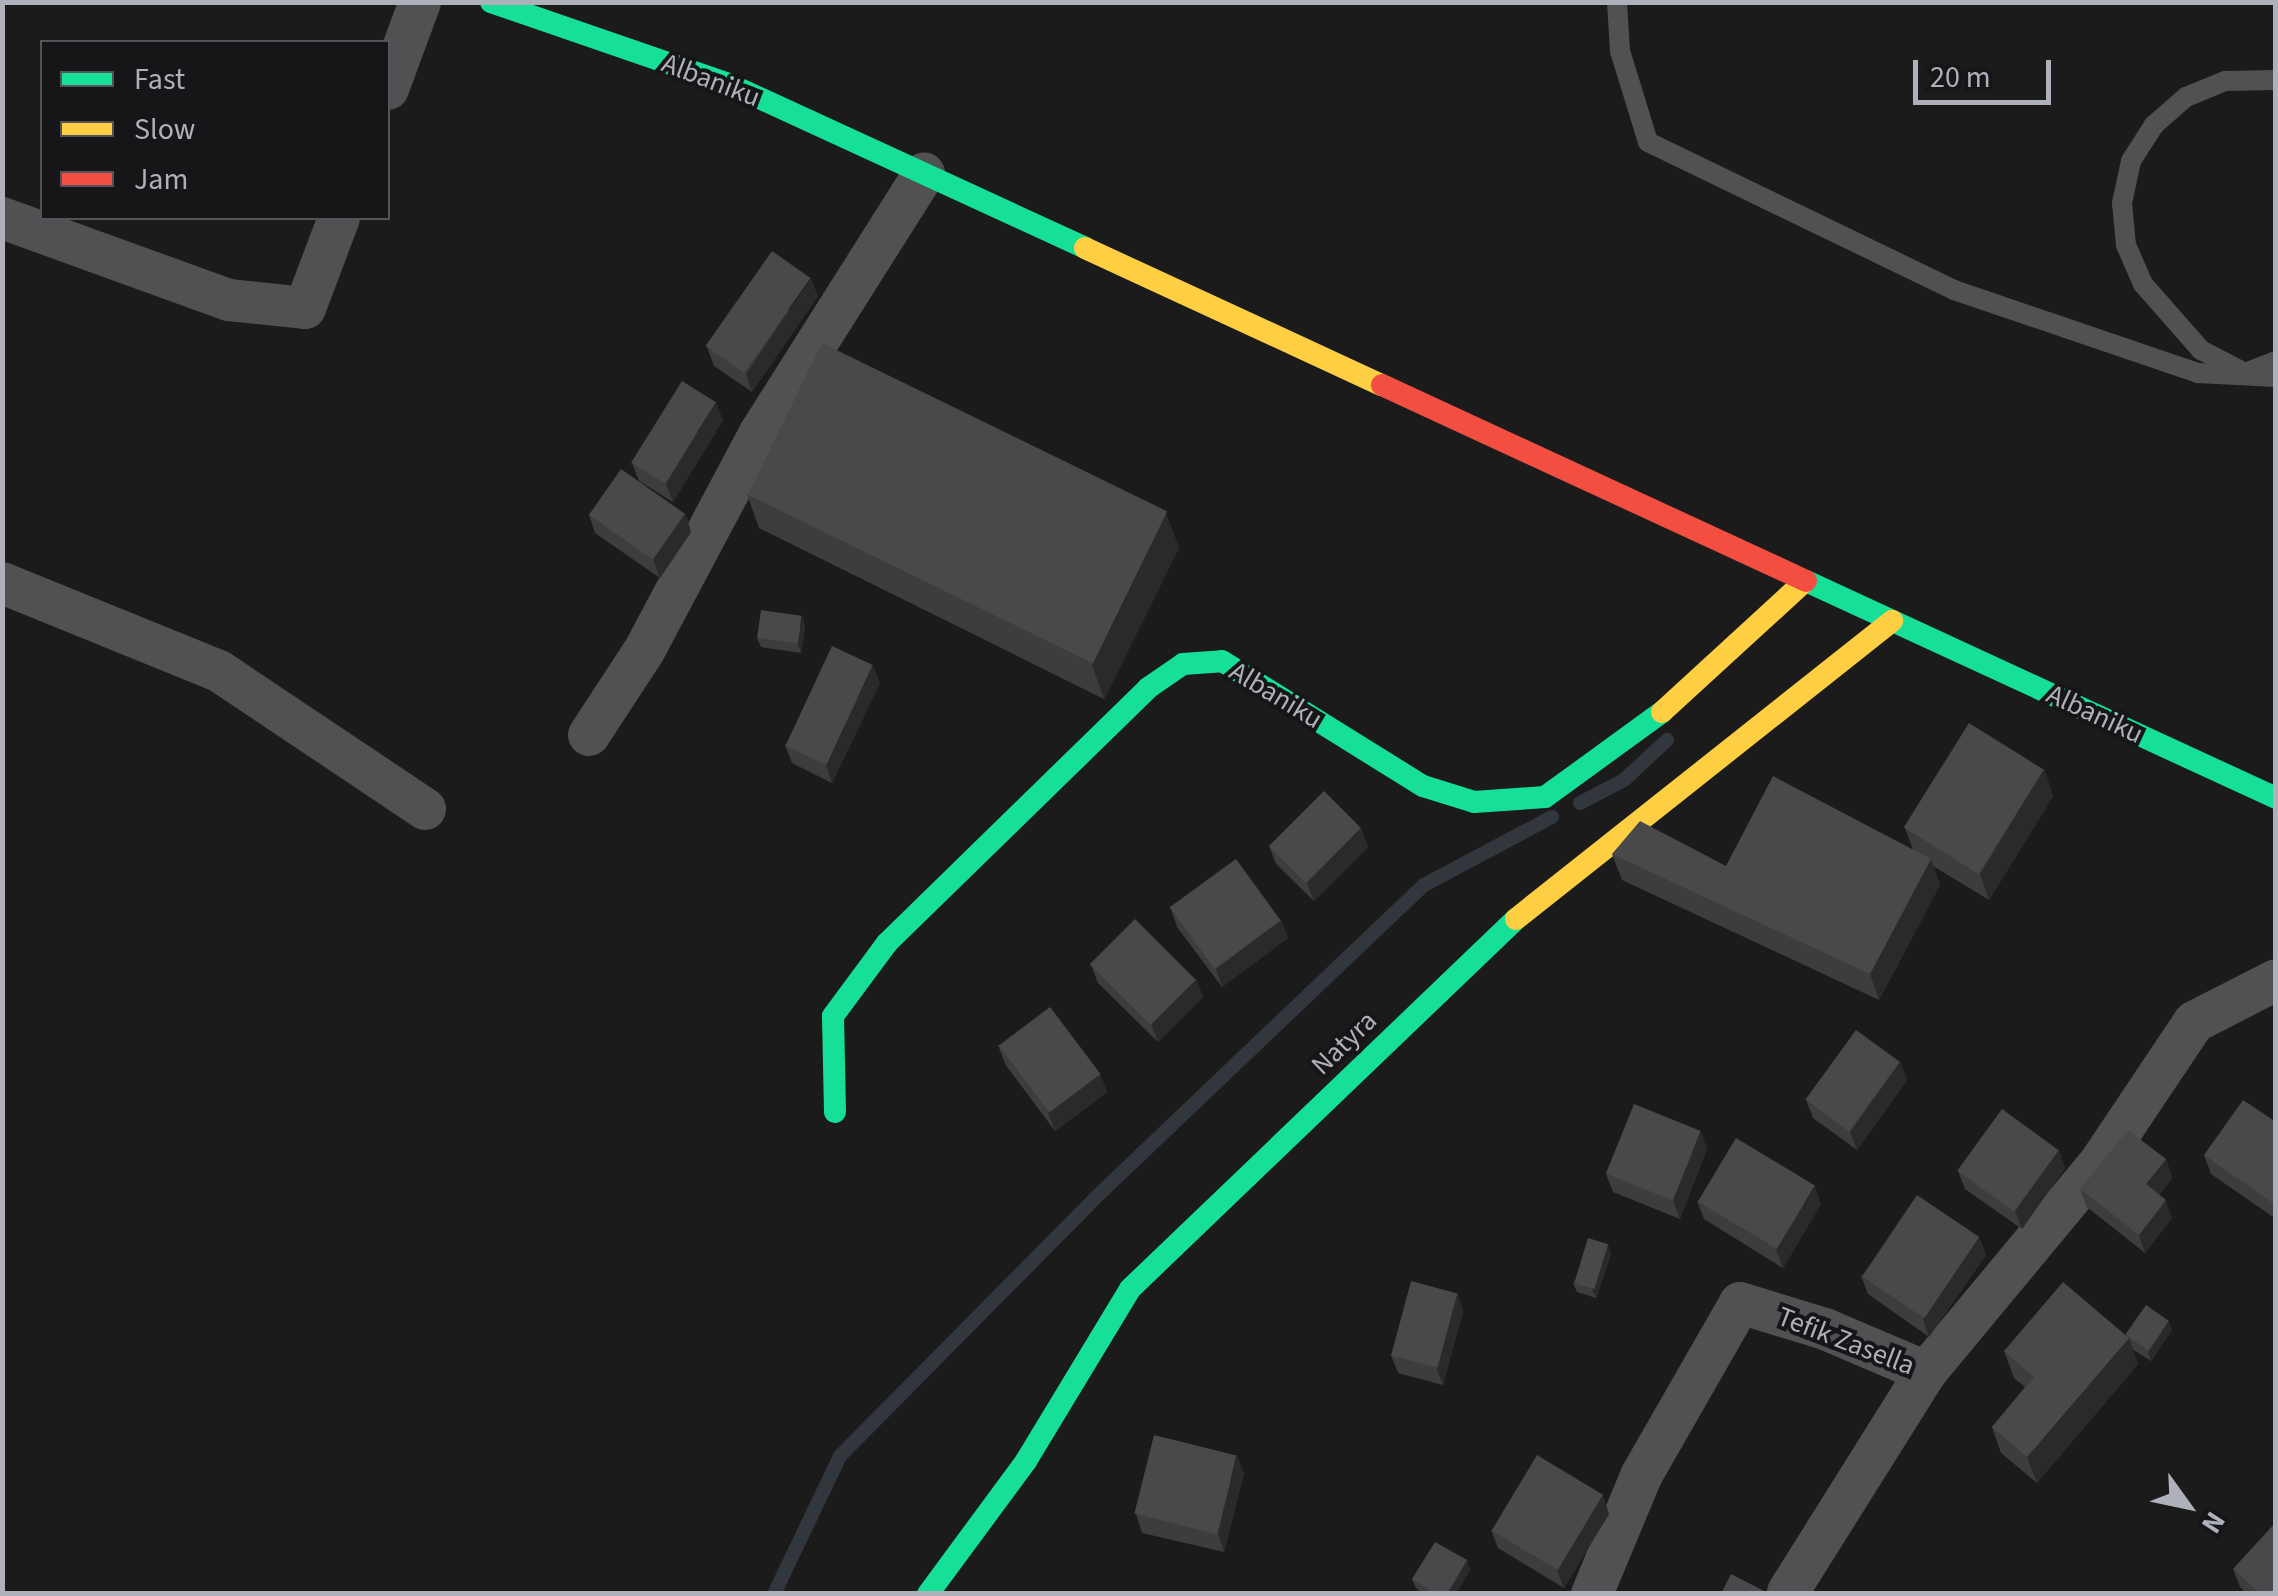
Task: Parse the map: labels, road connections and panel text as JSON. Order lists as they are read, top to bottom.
{
  "streets": {
    "street": ["Albaniku", "Natyra", "Tefik Zasella"]
  },
  "crossings": [
    ["Albaniku", "Natyra"]
  ],
  "legend": ["Fast", "Slow", "Jam"],
  "scale_bar": "20 m",
  "north": "bottom right"
}
